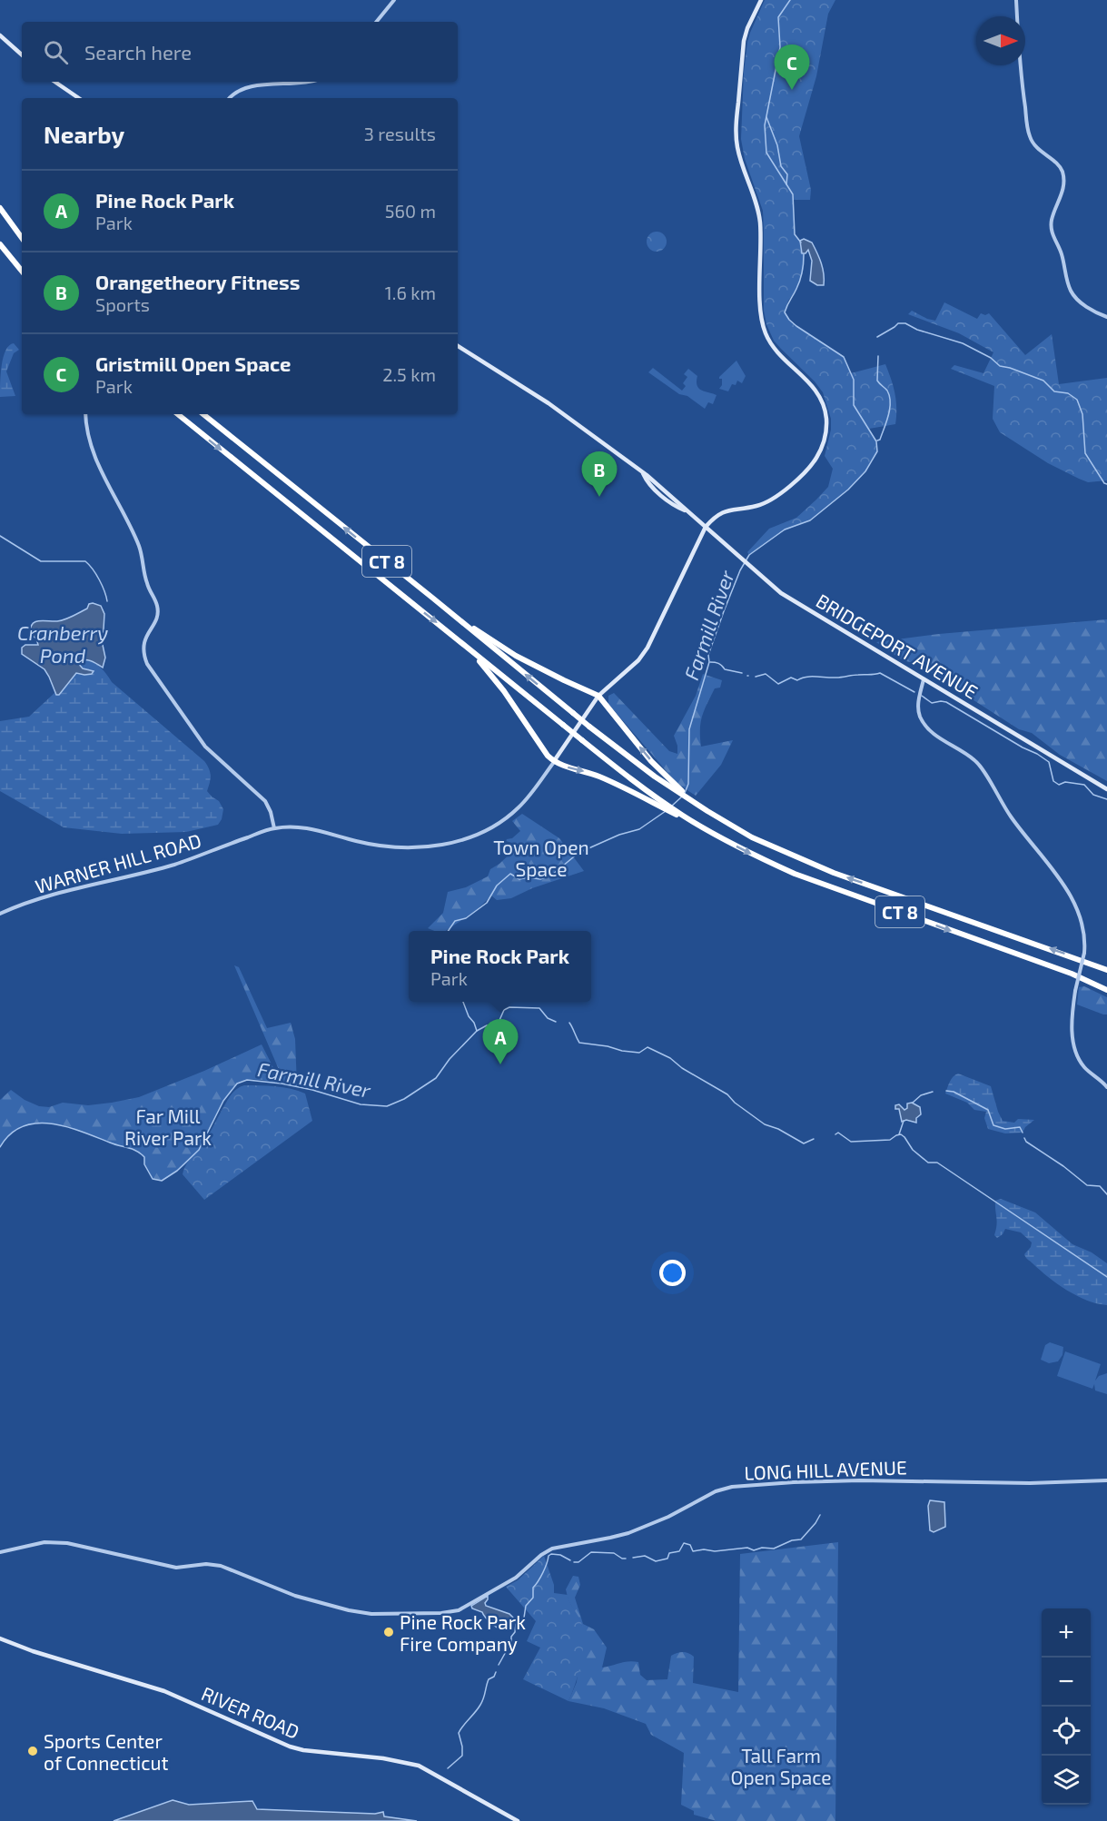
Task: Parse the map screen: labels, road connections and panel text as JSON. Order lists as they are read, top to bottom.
{
  "streets": {
    "highway": ["CT 8"],
    "main road": ["BRIDGEPORT AVENUE", "RIVER ROAD"],
    "street": ["WARNER HILL ROAD", "LONG HILL AVENUE"]
  },
  "water": ["Farmill River", "Cranberry Pond"],
  "parks": ["Town Open Space", "Far Mill River Park", "Tall Farm Open Space"],
  "places": ["Pine Rock Park Fire Company", "Sports Center of Connecticut"],
  "north": "right",
  "page": {
    "search": "Search here",
    "pins": ["C", "B", "A"],
    "heading": ["Nearby", "3 results"],
    "list": [
      {
        "mark": "A",
        "name": "Pine Rock Park",
        "note": "Park",
        "value": "560 m"
      },
      {
        "mark": "B",
        "name": "Orangetheory Fitness",
        "note": "Sports",
        "value": "1.6 km"
      },
      {
        "mark": "C",
        "name": "Gristmill Open Space",
        "note": "Park",
        "value": "2.5 km"
      }
    ],
    "popup": ["Pine Rock Park", "Park"],
    "map_buttons": ["+", "−"]
  }
}
